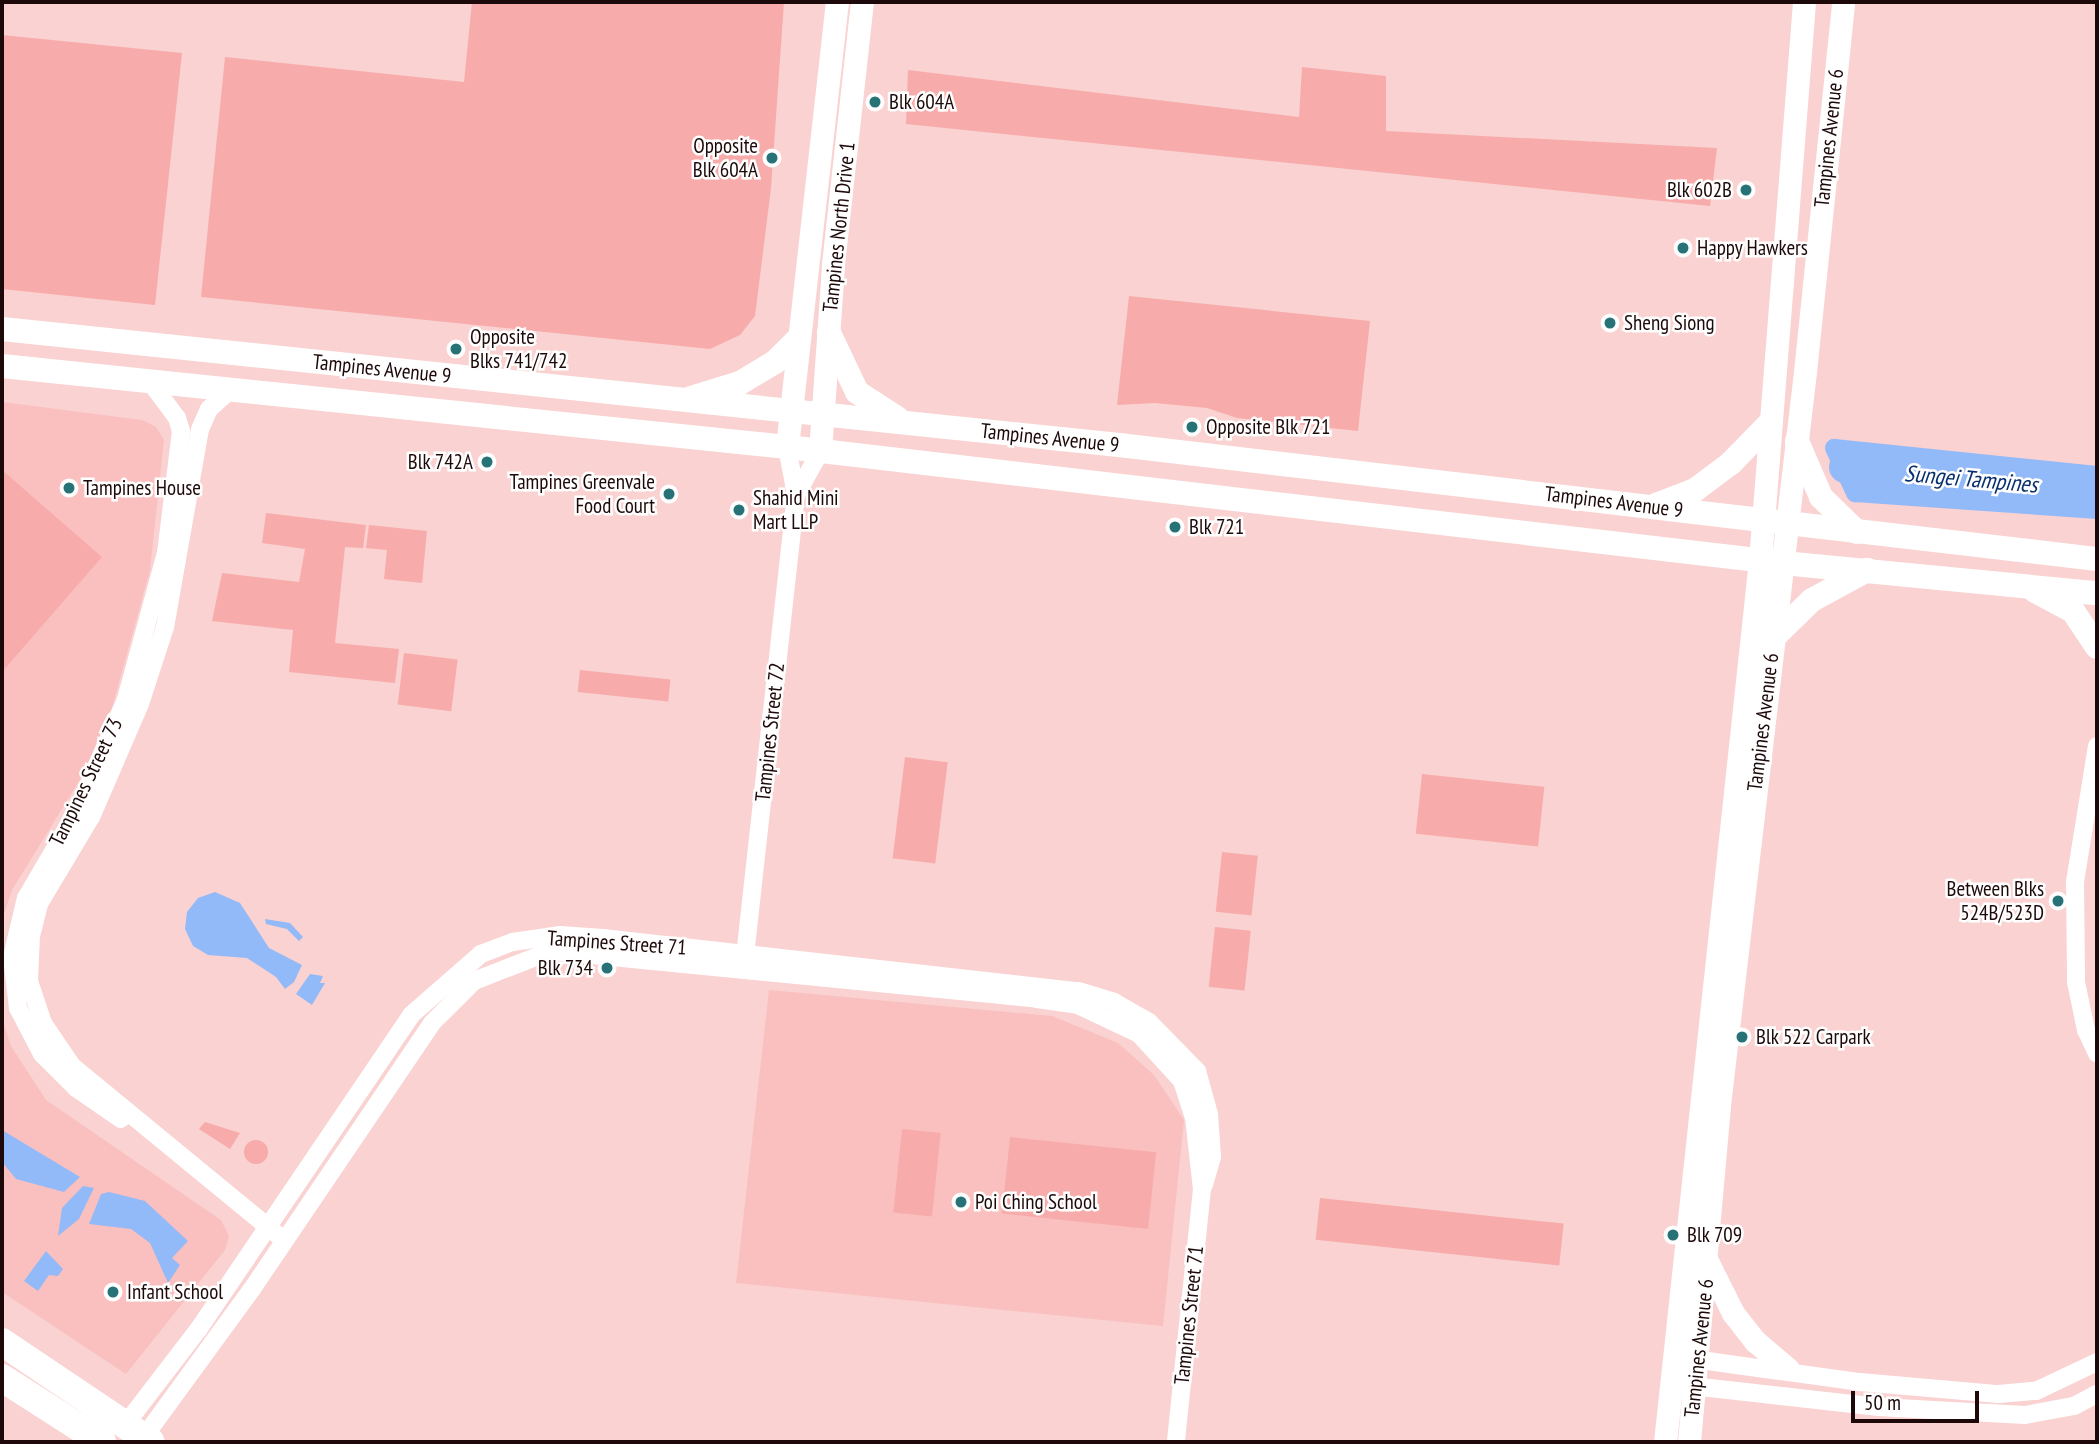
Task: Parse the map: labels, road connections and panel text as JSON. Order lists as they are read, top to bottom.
{
  "streets": {
    "main road": ["Tampines Avenue 9"],
    "street": [
      "Tampines Avenue 6",
      "Tampines North Drive 1",
      "Tampines Street 72",
      "Tampines Street 73",
      "Tampines Street 71"
    ]
  },
  "crossings": [
    ["Tampines Avenue 6", "Tampines Avenue 9"],
    ["Tampines North Drive 1", "Tampines Avenue 9"],
    ["Tampines North Drive 1", "Tampines Street 72"],
    ["Tampines Avenue 9", "Tampines Street 72"],
    ["Tampines Avenue 9", "Tampines Street 73"],
    ["Tampines Street 72", "Tampines Street 71"],
    ["Tampines Street 73", "Tampines Street 71"]
  ],
  "water": ["Sungei Tampines"],
  "places": [
    "Blk 604A",
    "Opposite Blk 604A",
    "Blk 602B",
    "Happy Hawkers",
    "Sheng Siong",
    "Opposite Blks 741/742",
    "Opposite Blk 721",
    "Blk 742A",
    "Tampines House",
    "Tampines Greenvale Food Court",
    "Shahid Mini Mart LLP",
    "Blk 721",
    "Between Blks 524B/523D",
    "Blk 734",
    "Blk 522 Carpark",
    "Poi Ching School",
    "Blk 709",
    "Infant School"
  ],
  "scale_bar": "50 m"
}
